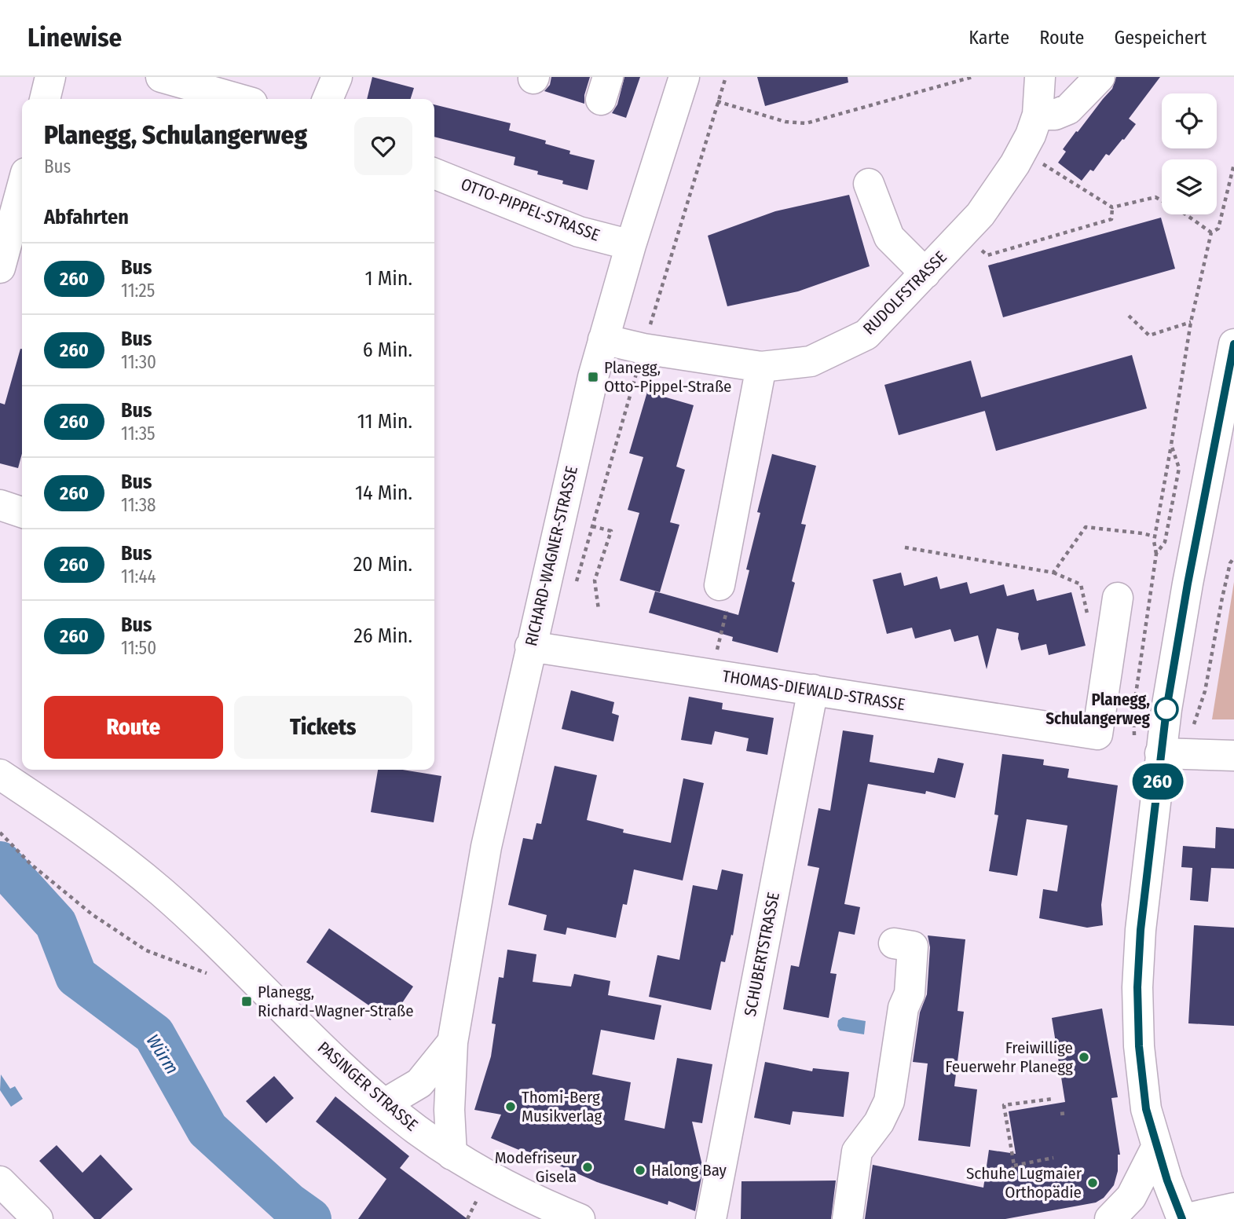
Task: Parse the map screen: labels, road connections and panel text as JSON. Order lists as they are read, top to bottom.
{
  "streets": {
    "street": [
      "OTTO-PIPPEL-STRASSE",
      "RUDOLFSTRASSE",
      "RICHARD-WAGNER-STRASSE",
      "THOMAS-DIEWALD-STRASSE",
      "SCHUBERTSTRASSE",
      "PASINGER STRASSE"
    ]
  },
  "crossings": [
    ["OTTO-PIPPEL-STRASSE", "RICHARD-WAGNER-STRASSE"],
    ["RUDOLFSTRASSE", "RICHARD-WAGNER-STRASSE"],
    ["RICHARD-WAGNER-STRASSE", "THOMAS-DIEWALD-STRASSE"],
    ["RICHARD-WAGNER-STRASSE", "PASINGER STRASSE"],
    ["THOMAS-DIEWALD-STRASSE", "SCHUBERTSTRASSE"]
  ],
  "water": ["Würm"],
  "places": {
    "transit": ["Planegg, Otto-Pippel-Straße", "Planegg, Richard-Wagner-Straße"],
    "other": [
      "Planegg, Schulangerweg",
      "Freiwillige Feuerwehr Planegg",
      "Thomi-Berg Musikverlag",
      "Modefriseur Gisela",
      "Halong Bay",
      "Schuhe Lugmaier Orthopädie"
    ]
  },
  "lines": ["bus line 260"],
  "page": {
    "header": "Linewise",
    "nav": ["Karte", "Route", "Gespeichert"],
    "on_map": "260",
    "heading": [
      ["Planegg, Schulangerweg", "Bus"],
      "Abfahrten"
    ],
    "list": [
      {
        "mark": "260",
        "name": "Bus",
        "note": "11:25",
        "value": "1 Min."
      },
      {
        "mark": "260",
        "name": "Bus",
        "note": "11:30",
        "value": "6 Min."
      },
      {
        "mark": "260",
        "name": "Bus",
        "note": "11:35",
        "value": "11 Min."
      },
      {
        "mark": "260",
        "name": "Bus",
        "note": "11:38",
        "value": "14 Min."
      },
      {
        "mark": "260",
        "name": "Bus",
        "note": "11:44",
        "value": "20 Min."
      },
      {
        "mark": "260",
        "name": "Bus",
        "note": "11:50",
        "value": "26 Min."
      }
    ],
    "buttons": ["Route", "Tickets"]
  }
}
